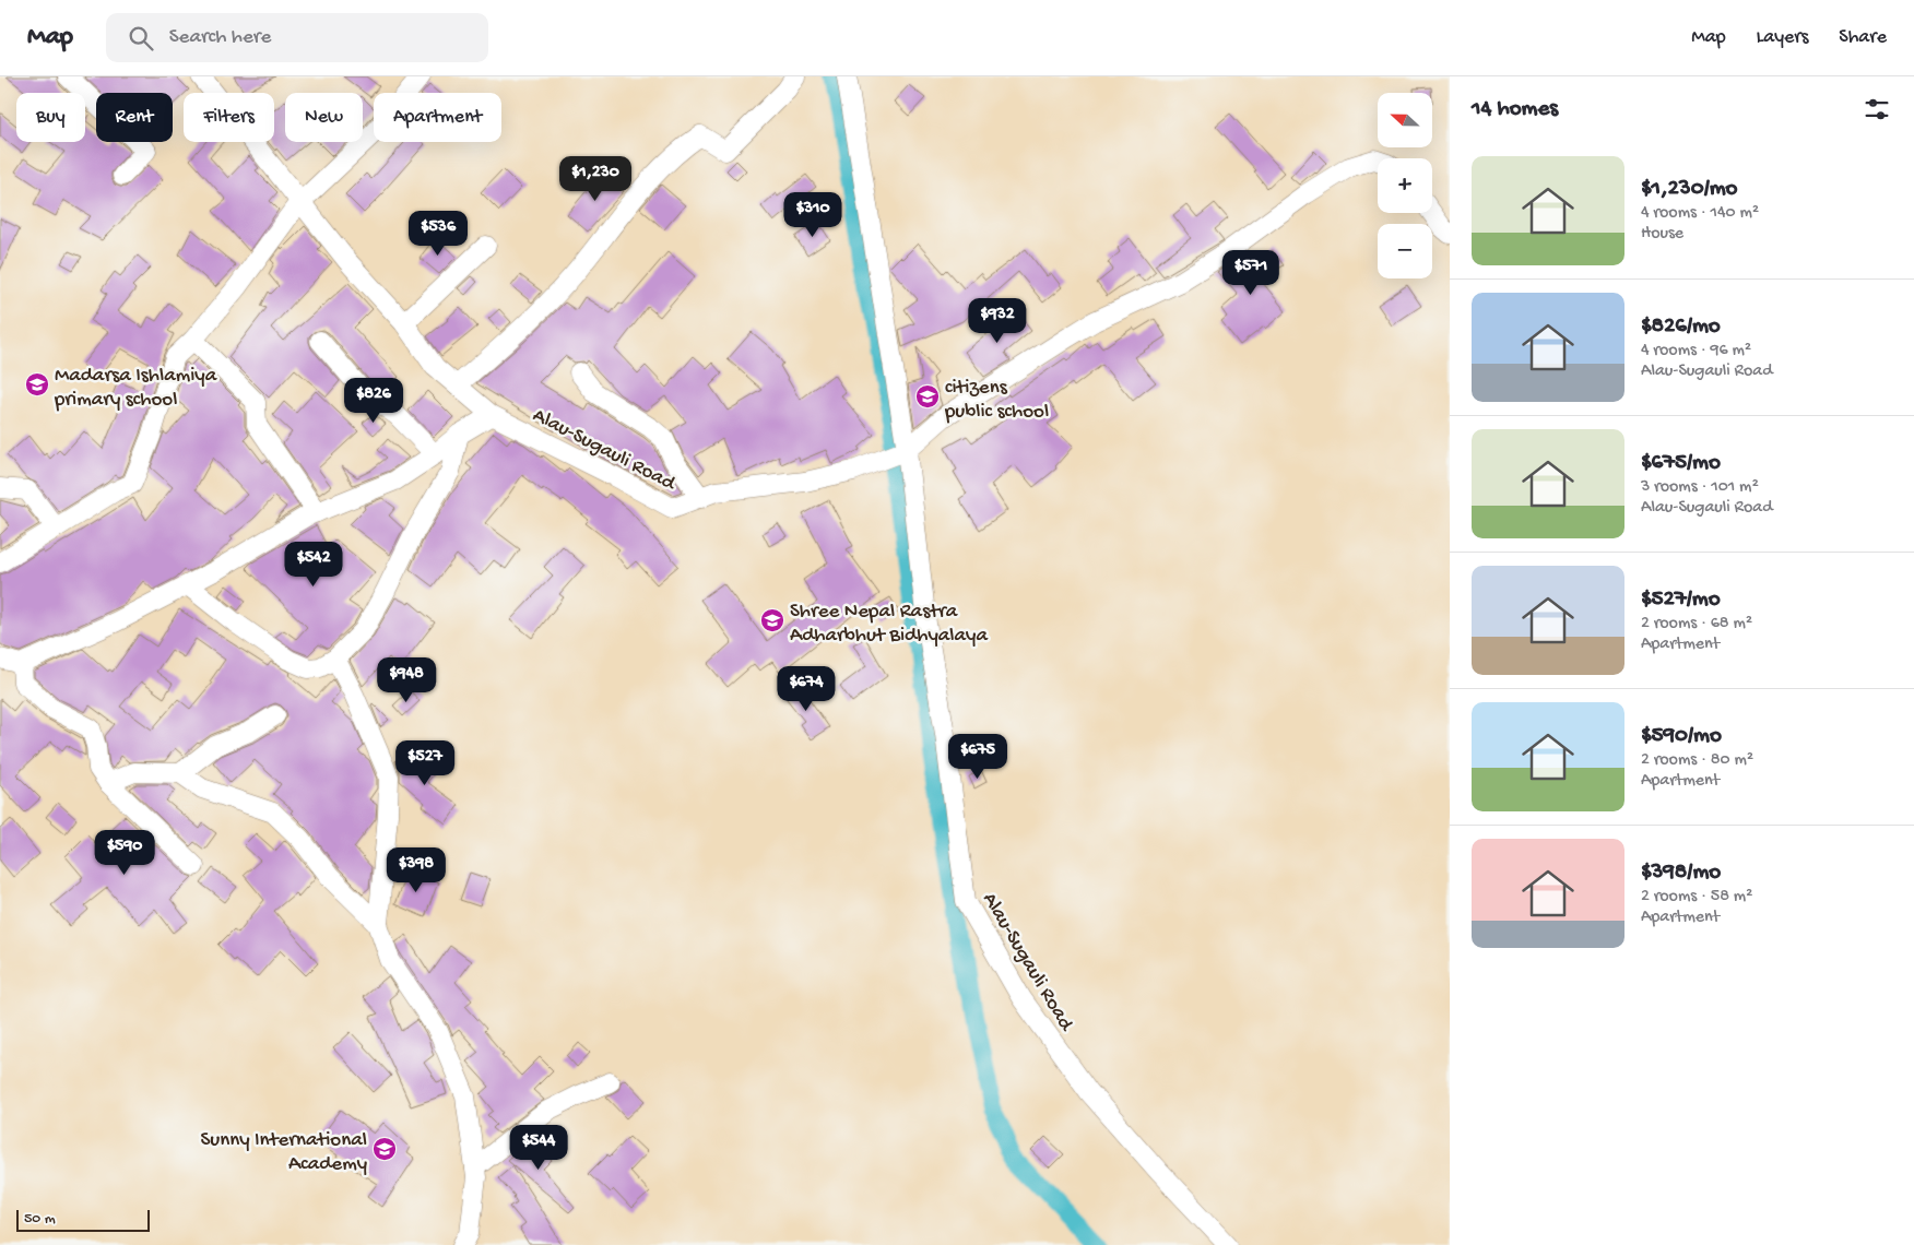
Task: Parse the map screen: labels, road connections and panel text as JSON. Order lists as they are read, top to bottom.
{
  "streets": {
    "street": ["Alau-Sugauli Road"]
  },
  "places": {
    "school or university": [
      "Madarsa Ishlamiya primary school",
      "citizens public school",
      "Shree Nepal Rastra Adharbhut Bidhyalaya",
      "Sunny International Academy"
    ]
  },
  "scale_bar": "50 m",
  "north": "left",
  "page": {
    "header": "Map",
    "search": "Search here",
    "nav": ["Map", "Layers", "Share"],
    "heading": "14 homes",
    "map_buttons": ["+", "−"],
    "chip": [
      "Buy",
      "Rent",
      "Filters",
      "New",
      "Apartment"
    ],
    "list": [
      {
        "name": "$1,230/mo",
        "note": "4 rooms · 140 m² · House"
      },
      {
        "name": "$826/mo",
        "note": "4 rooms · 96 m² · Alau-Sugauli Road"
      },
      {
        "name": "$675/mo",
        "note": "3 rooms · 101 m² · Alau-Sugauli Road"
      },
      {
        "name": "$527/mo",
        "note": "2 rooms · 68 m² · Apartment"
      },
      {
        "name": "$590/mo",
        "note": "2 rooms · 80 m² · Apartment"
      },
      {
        "name": "$398/mo",
        "note": "2 rooms · 58 m² · Apartment"
      }
    ],
    "price": [
      "$1,230",
      "$310",
      "$536",
      "$571",
      "$932",
      "$826",
      "$542",
      "$948",
      "$674",
      "$675",
      "$527",
      "$590",
      "$398",
      "$544"
    ],
    "scale": "50 m"
  }
}
